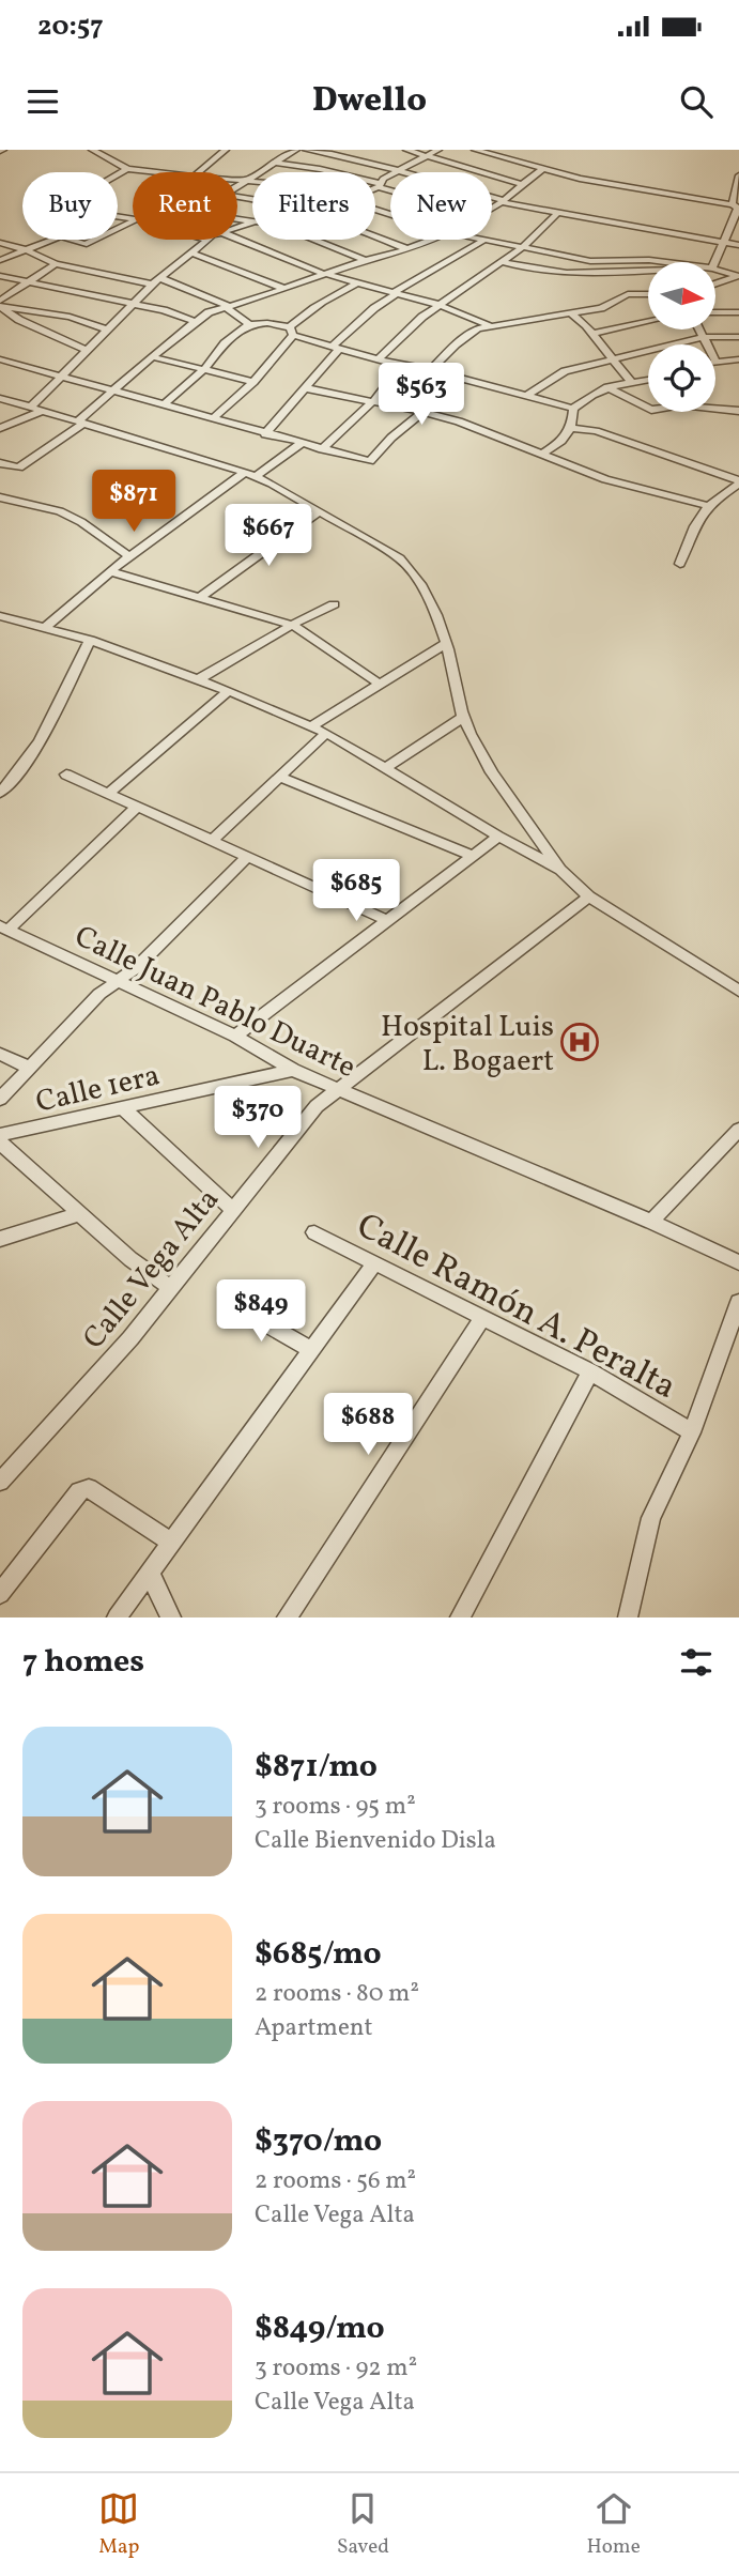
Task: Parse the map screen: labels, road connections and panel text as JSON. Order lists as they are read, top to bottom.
{
  "streets": {
    "street": [
      "Calle Juan Pablo Duarte",
      "Calle 1era",
      "Calle Vega Alta",
      "Calle Ramón A. Peralta"
    ]
  },
  "crossings": [
    ["Calle Juan Pablo Duarte", "Calle 1era"],
    ["Calle Juan Pablo Duarte", "Calle Vega Alta"]
  ],
  "places": {
    "hospital": ["Hospital Luis L. Bogaert"]
  },
  "north": "right",
  "page": {
    "status": "20:57",
    "header": "Dwello",
    "chip": [
      "Buy",
      "Rent",
      "Filters",
      "New"
    ],
    "price": [
      "$563",
      "$871",
      "$667",
      "$685",
      "$370",
      "$849",
      "$688"
    ],
    "heading": "7 homes",
    "list": [
      {
        "name": "$871/mo",
        "note": "3 rooms · 95 m² · Calle Bienvenido Disla"
      },
      {
        "name": "$685/mo",
        "note": "2 rooms · 80 m² · Apartment"
      },
      {
        "name": "$370/mo",
        "note": "2 rooms · 56 m² · Calle Vega Alta"
      },
      {
        "name": "$849/mo",
        "note": "3 rooms · 92 m² · Calle Vega Alta"
      }
    ],
    "tabs": ["Map", "Saved", "Home"]
  }
}
